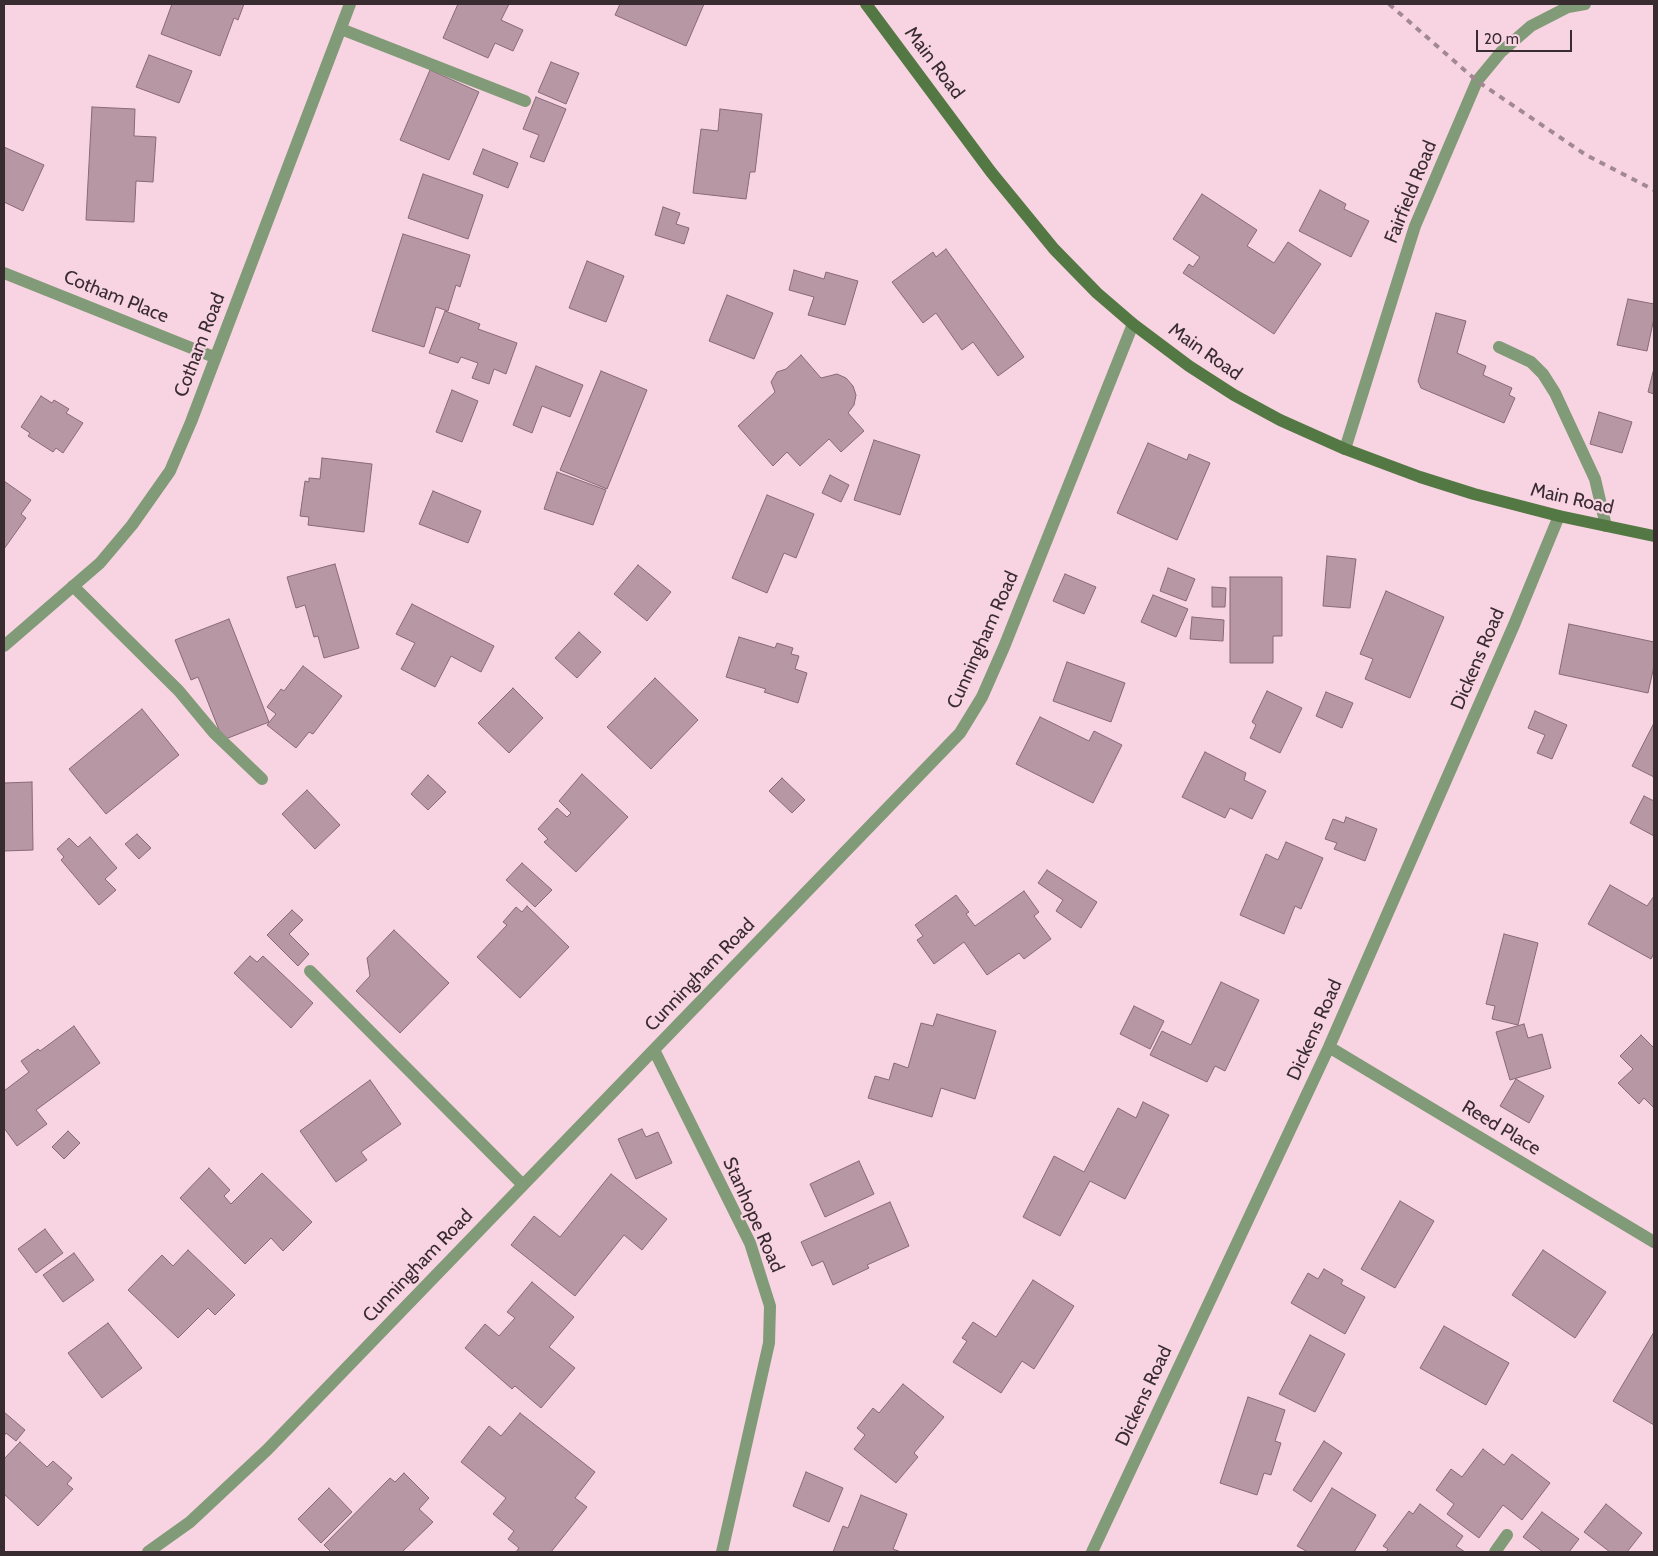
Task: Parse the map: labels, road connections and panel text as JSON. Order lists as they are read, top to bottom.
{
  "streets": {
    "main road": ["Main Road"],
    "street": [
      "Fairfield Road",
      "Cotham Place",
      "Cotham Road",
      "Cunningham Road",
      "Dickens Road",
      "Reed Place",
      "Stanhope Road"
    ]
  },
  "crossings": [
    ["Main Road", "Fairfield Road"],
    ["Main Road", "Cunningham Road"],
    ["Main Road", "Dickens Road"],
    ["Cotham Place", "Cotham Road"],
    ["Cunningham Road", "Stanhope Road"],
    ["Dickens Road", "Reed Place"]
  ],
  "scale_bar": "20 m"
}
